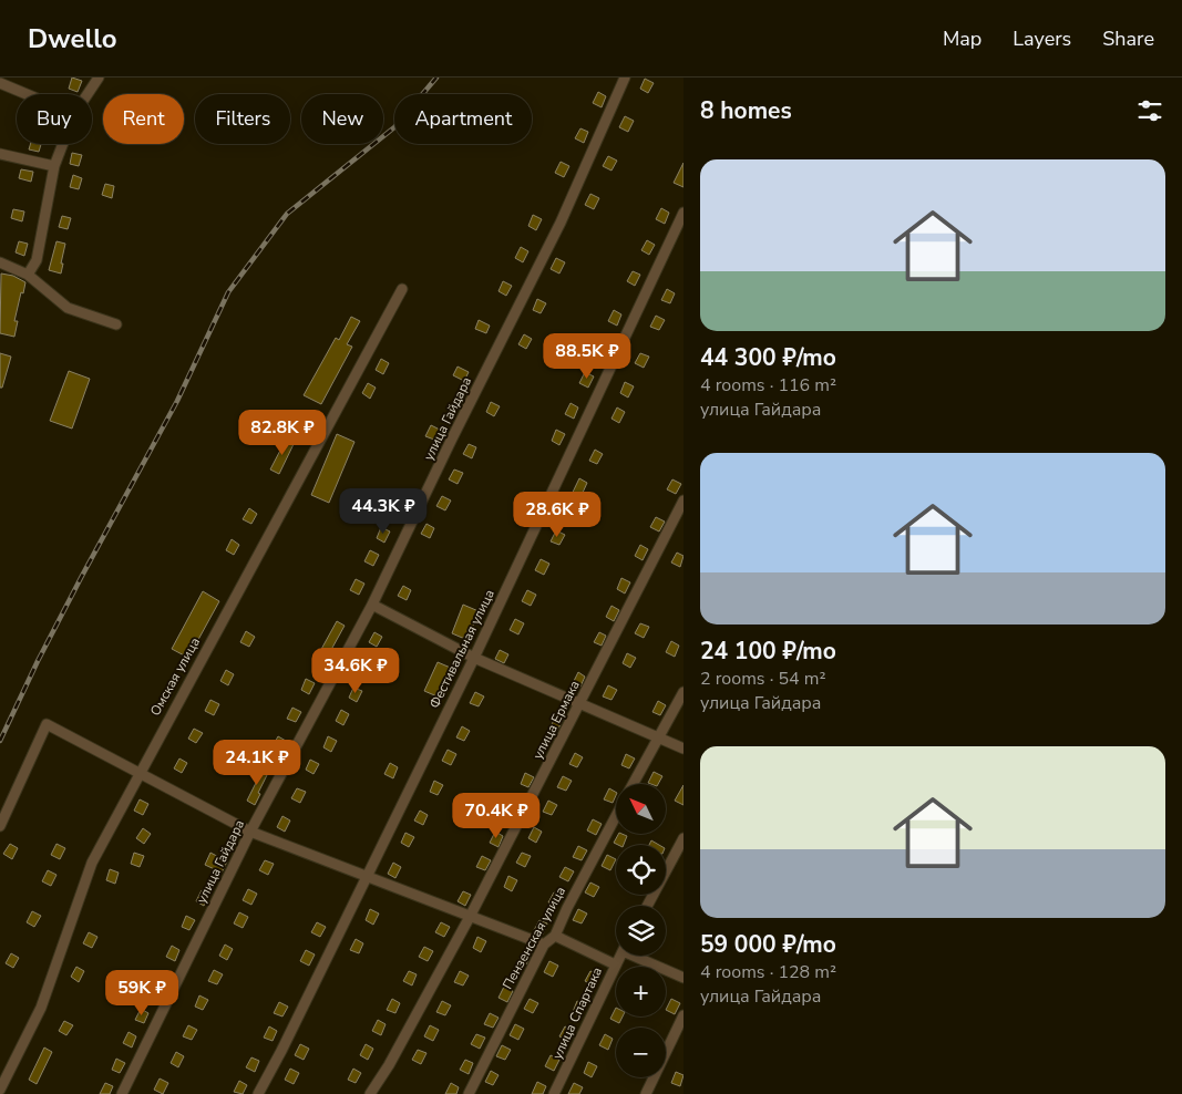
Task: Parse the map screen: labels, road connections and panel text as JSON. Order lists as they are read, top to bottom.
{
  "streets": {
    "street": [
      "улица Гайдара",
      "Фестивальная улица",
      "Омская улица",
      "улица Ермака",
      "Пензенская улица",
      "улица Спартака"
    ]
  },
  "north": "top left",
  "page": {
    "header": "Dwello",
    "nav": ["Map", "Layers", "Share"],
    "heading": "8 homes",
    "chip": [
      "Buy",
      "Rent",
      "Filters",
      "New",
      "Apartment"
    ],
    "list": [
      {
        "name": "44 300 ₽/mo",
        "note": "4 rooms · 116 m² · улица Гайдара"
      },
      {
        "name": "24 100 ₽/mo",
        "note": "2 rooms · 54 m² · улица Гайдара"
      },
      {
        "name": "59 000 ₽/mo",
        "note": "4 rooms · 128 m² · улица Гайдара"
      }
    ],
    "price": [
      "88.5K ₽",
      "82.8K ₽",
      "44.3K ₽",
      "28.6K ₽",
      "34.6K ₽",
      "24.1K ₽",
      "70.4K ₽",
      "59K ₽"
    ],
    "map_buttons": ["+", "−"]
  }
}
